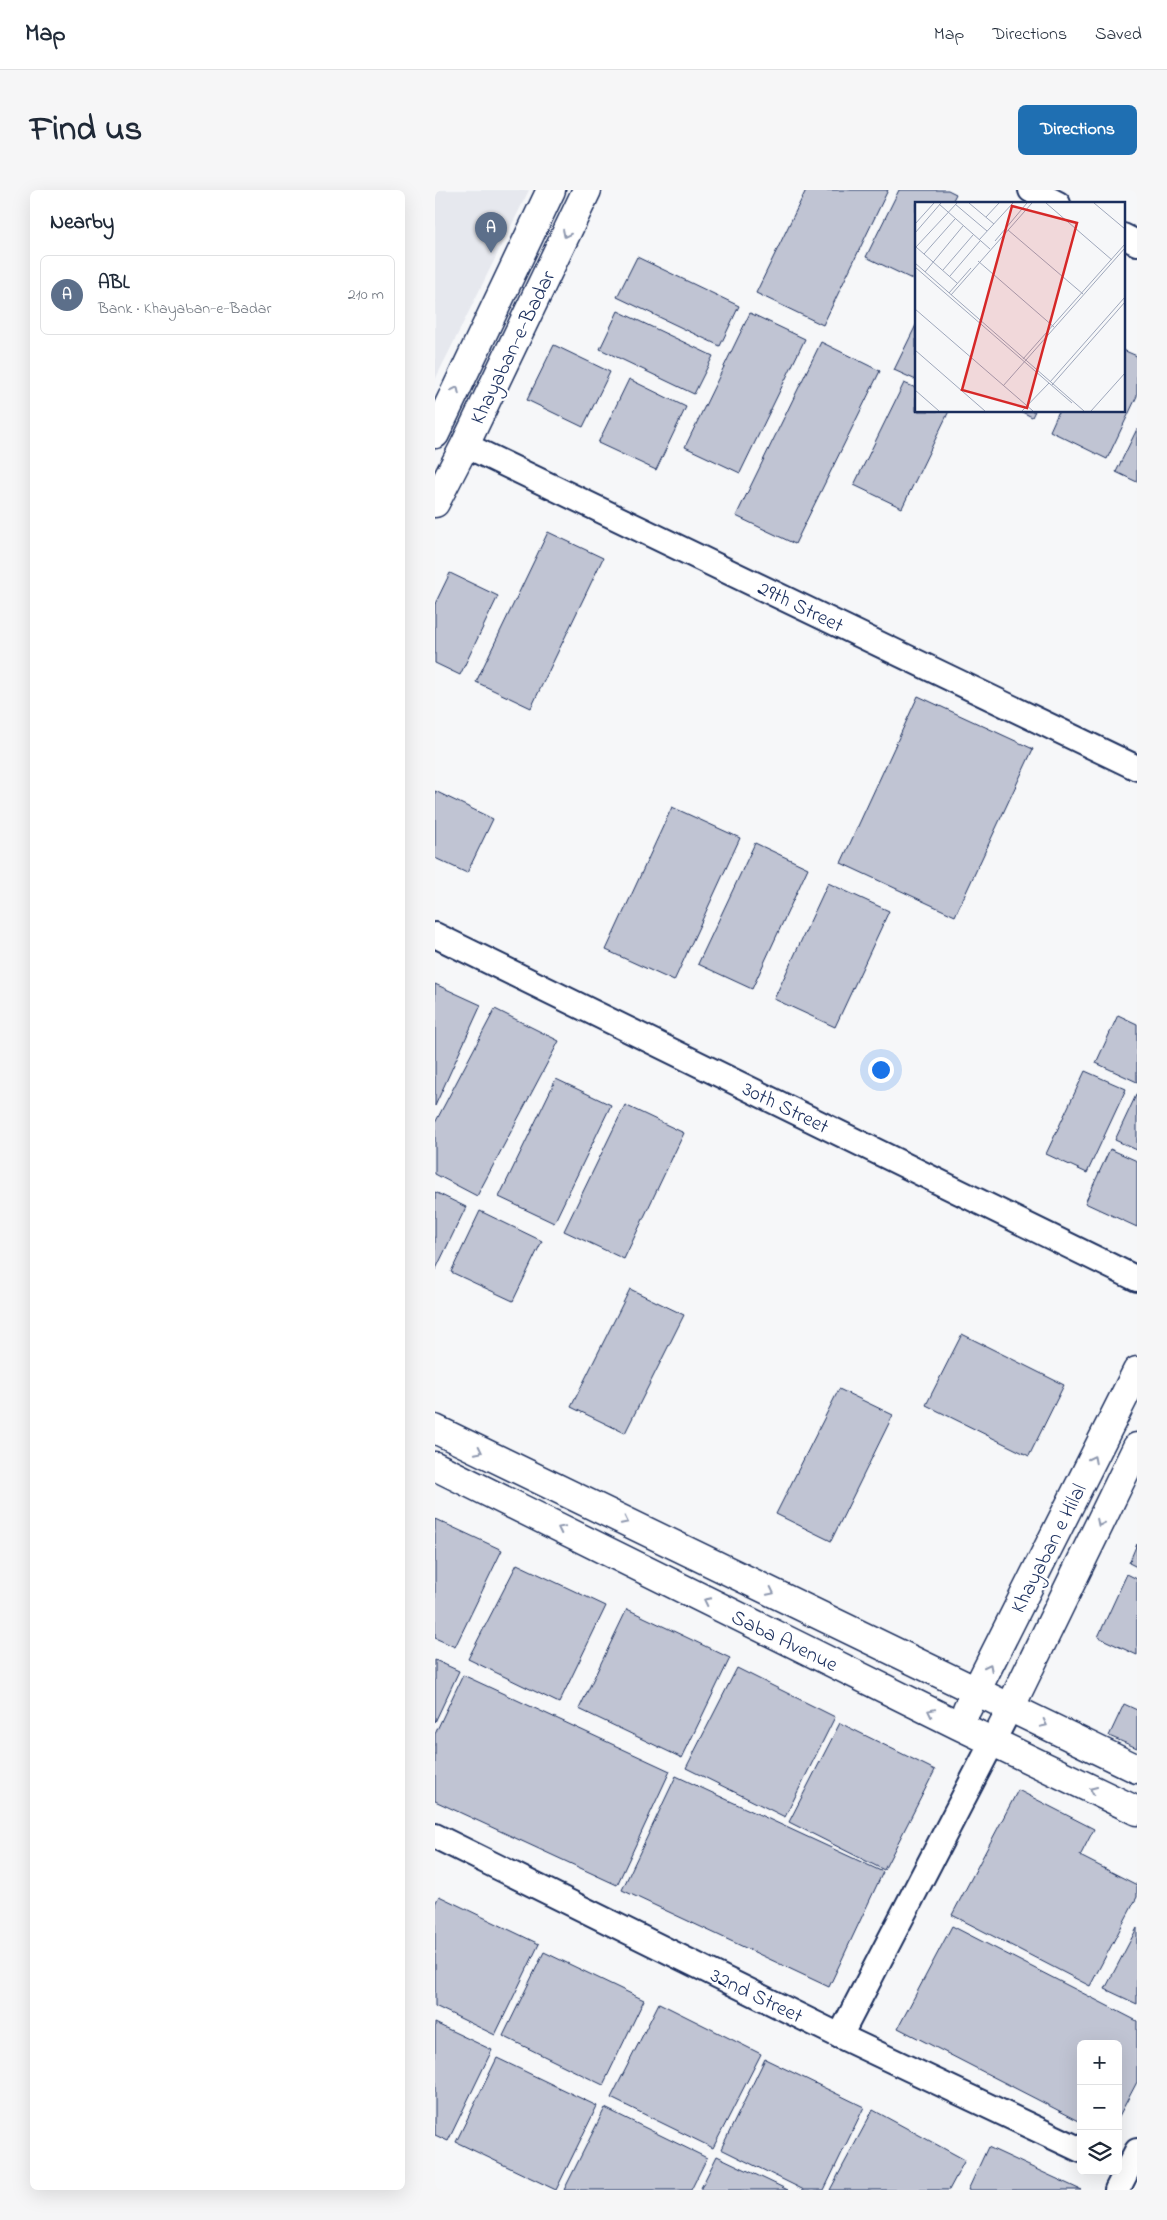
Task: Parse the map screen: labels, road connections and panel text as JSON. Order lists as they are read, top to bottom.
{
  "streets": {
    "main road": ["Khayaban-e-Badar", "Khayaban e Hilal", "Saba Avenue"],
    "street": ["29th Street", "30th Street", "32nd Street"]
  },
  "crossings": [
    ["Khayaban-e-Badar", "29th Street"],
    ["Khayaban e Hilal", "Saba Avenue"],
    ["Khayaban e Hilal", "32nd Street"]
  ],
  "page": {
    "header": "Map",
    "nav": ["Map", "Directions", "Saved"],
    "title": "Find us",
    "buttons": "Directions",
    "heading": "Nearby",
    "pins": "A",
    "list": [
      {
        "mark": "A",
        "name": "ABL",
        "note": "Bank · Khayaban-e-Badar",
        "value": "210 m"
      }
    ],
    "map_buttons": ["+", "−"]
  }
}
